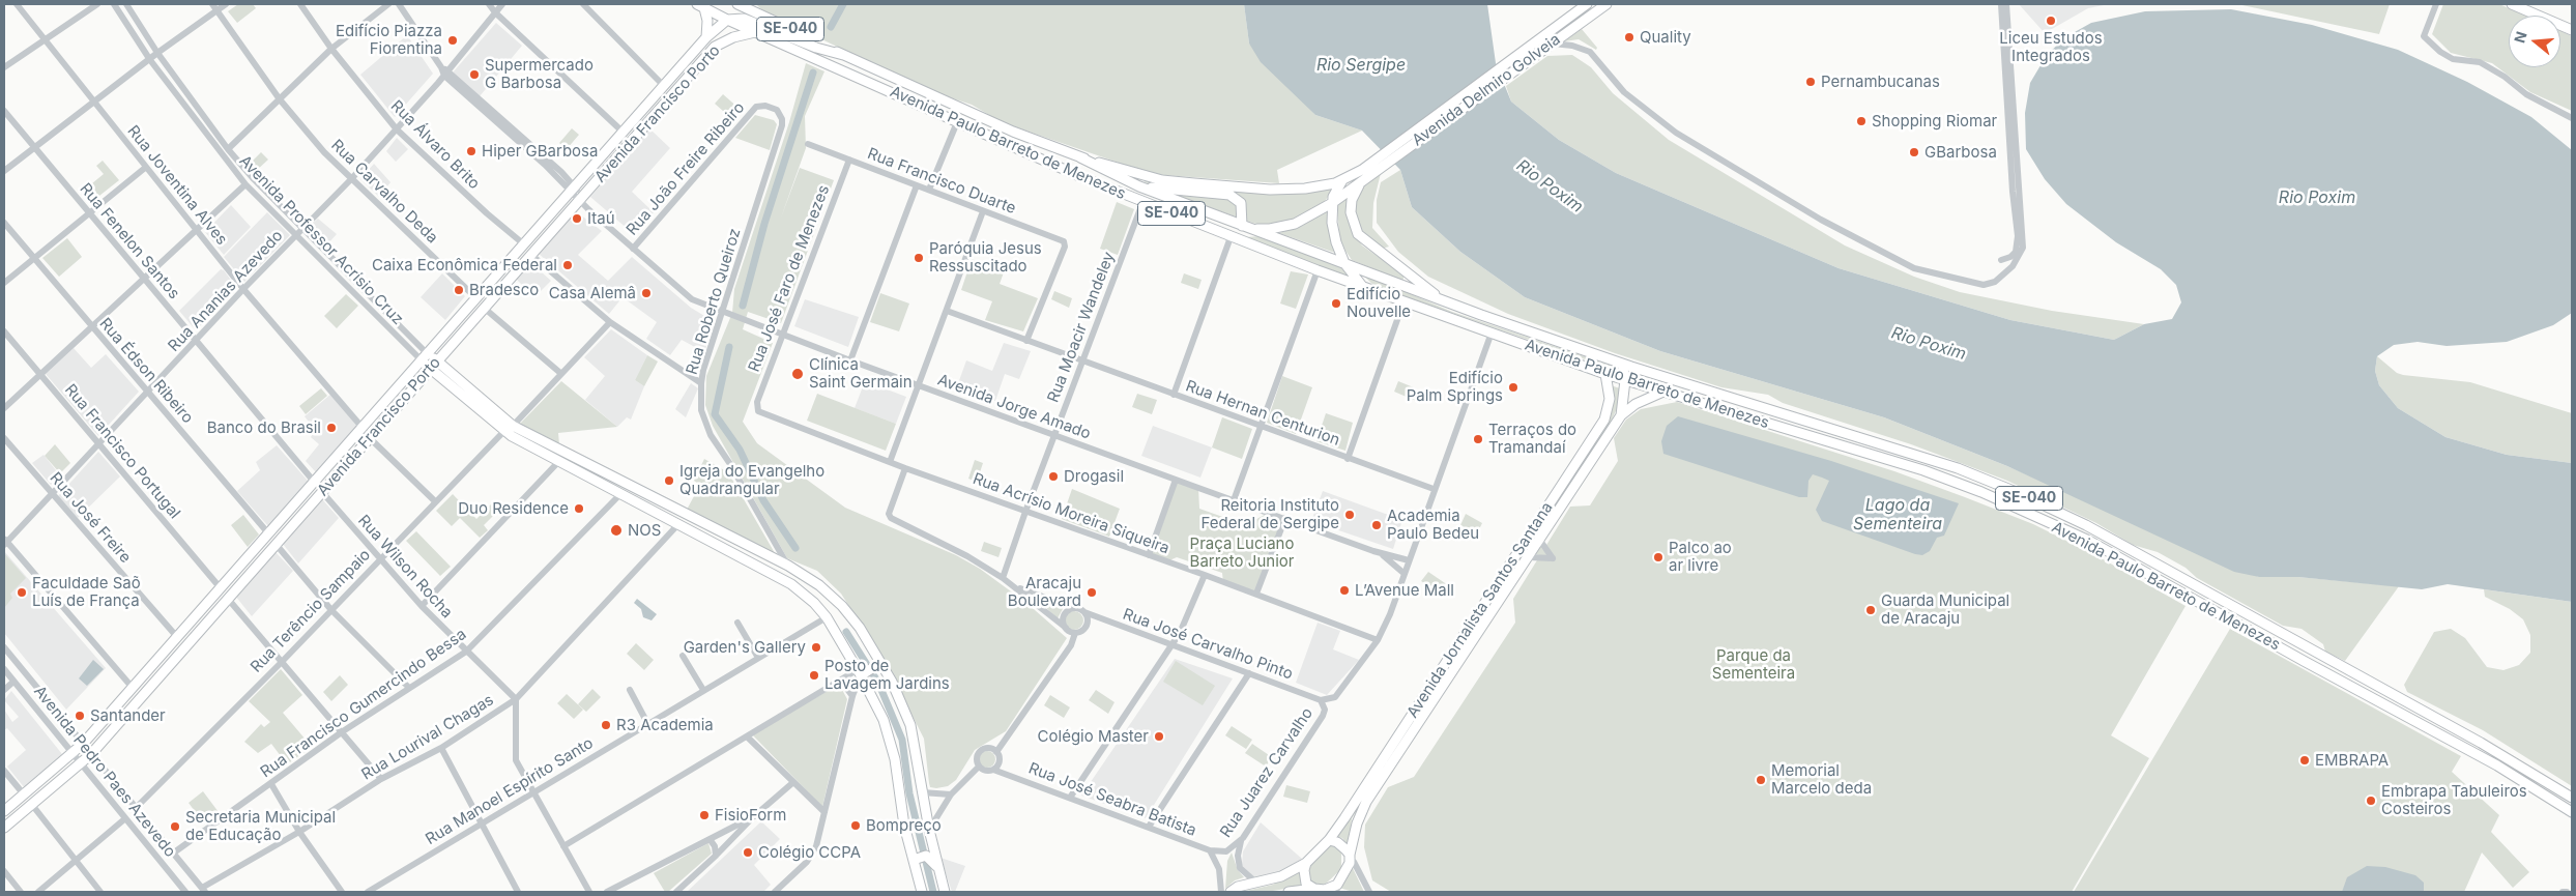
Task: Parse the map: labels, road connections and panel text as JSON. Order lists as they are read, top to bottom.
{
  "streets": {
    "main road": [
      "SE-040",
      "Avenida Delmiro Golveia",
      "Avenida Francisco Porto",
      "Avenida Paulo Barreto de Menezes",
      "Avenida Jornalista Santos Santana"
    ],
    "street": [
      "Rua Álvaro Brito",
      "Rua João Freire Ribeiro",
      "Rua Francisco Duarte",
      "Rua Joventina Alves",
      "Rua Carvalho Deda",
      "Avenida Professor Acrísio Cruz",
      "Rua Fenelon Santos",
      "Rua José Faro de Menezes",
      "Rua Ananias Azevedo",
      "Rua Roberto Queiroz",
      "Rua Moacir Wandeley",
      "Rua Édson Ribeiro",
      "Avenida Jorge Amado",
      "Rua Hernan Centurion",
      "Rua Francisco Portugal",
      "Rua Acrísio Moreira Siqueira",
      "Rua José Freire",
      "Rua Wilson Rocha",
      "Rua Terêncio Sampaio",
      "Rua José Carvalho Pinto",
      "Rua Francisco Gumercindo Bessa",
      "Rua Lourival Chagas",
      "Avenida Pedro Paes Azevedo",
      "Rua Juarez Carvalho",
      "Rua Manoel Espírito Santo",
      "Rua José Seabra Batista"
    ]
  },
  "crossings": [
    ["Avenida Delmiro Golveia", "Avenida Paulo Barreto de Menezes"],
    ["Avenida Francisco Porto", "Avenida Paulo Barreto de Menezes"],
    ["Avenida Francisco Porto", "Rua Álvaro Brito"],
    ["Avenida Francisco Porto", "Rua Joventina Alves"],
    ["Avenida Francisco Porto", "Rua Carvalho Deda"],
    ["Avenida Francisco Porto", "Avenida Professor Acrísio Cruz"],
    ["Avenida Francisco Porto", "Rua Fenelon Santos"],
    ["Avenida Francisco Porto", "Rua Édson Ribeiro"],
    ["Avenida Francisco Porto", "Avenida Jorge Amado"],
    ["Avenida Francisco Porto", "Rua Francisco Portugal"],
    ["Avenida Francisco Porto", "Rua José Freire"],
    ["Avenida Francisco Porto", "Rua Wilson Rocha"],
    ["Avenida Francisco Porto", "Avenida Pedro Paes Azevedo"],
    ["Avenida Paulo Barreto de Menezes", "Rua Moacir Wandeley"],
    ["Avenida Paulo Barreto de Menezes", "Avenida Jornalista Santos Santana"],
    ["Avenida Paulo Barreto de Menezes", "Rua Juarez Carvalho"],
    ["Rua Álvaro Brito", "Rua Ananias Azevedo"],
    ["Rua João Freire Ribeiro", "Rua Roberto Queiroz"],
    ["Rua João Freire Ribeiro", "Avenida Jorge Amado"],
    ["Rua Francisco Duarte", "Rua José Faro de Menezes"],
    ["Rua Francisco Duarte", "Rua Hernan Centurion"],
    ["Rua Joventina Alves", "Rua Ananias Azevedo"],
    ["Rua Carvalho Deda", "Rua Ananias Azevedo"],
    ["Avenida Professor Acrísio Cruz", "Rua Ananias Azevedo"],
    ["Rua Fenelon Santos", "Rua Ananias Azevedo"],
    ["Rua José Faro de Menezes", "Avenida Jorge Amado"],
    ["Rua José Faro de Menezes", "Rua Acrísio Moreira Siqueira"],
    ["Rua Ananias Azevedo", "Rua Édson Ribeiro"],
    ["Rua Ananias Azevedo", "Avenida Jorge Amado"],
    ["Rua Ananias Azevedo", "Rua Francisco Portugal"],
    ["Rua Ananias Azevedo", "Rua José Freire"],
    ["Rua Roberto Queiroz", "Avenida Jorge Amado"],
    ["Rua Moacir Wandeley", "Avenida Jorge Amado"],
    ["Rua Moacir Wandeley", "Rua Hernan Centurion"],
    ["Rua Moacir Wandeley", "Rua Acrísio Moreira Siqueira"],
    ["Avenida Jorge Amado", "Rua Juarez Carvalho"],
    ["Rua Hernan Centurion", "Rua Juarez Carvalho"],
    ["Rua Acrísio Moreira Siqueira", "Rua Juarez Carvalho"],
    ["Rua Wilson Rocha", "Rua Terêncio Sampaio"],
    ["Rua Wilson Rocha", "Rua Francisco Gumercindo Bessa"],
    ["Rua Wilson Rocha", "Rua Lourival Chagas"],
    ["Rua Terêncio Sampaio", "Avenida Pedro Paes Azevedo"],
    ["Rua José Carvalho Pinto", "Rua Juarez Carvalho"],
    ["Rua Francisco Gumercindo Bessa", "Avenida Pedro Paes Azevedo"],
    ["Rua Lourival Chagas", "Avenida Pedro Paes Azevedo"],
    ["Rua Juarez Carvalho", "Rua José Seabra Batista"]
  ],
  "water": ["Rio Sergipe", "Rio Poxim", "Lago da Sementeira"],
  "parks": ["Praça Luciano Barreto Junior", "Parque da Sementeira"],
  "places": [
    "Liceu Estudos Integrados",
    "Quality",
    "Edifício Piazza Fiorentina",
    "Supermercado G Barbosa",
    "Pernambucanas",
    "Shopping Riomar",
    "Hiper GBarbosa",
    "GBarbosa",
    "Itaú",
    "Paróquia Jesus Ressuscitado",
    "Caixa Econômica Federal",
    "Bradesco",
    "Casa Alemâ",
    "Edifício Nouvelle",
    "Clínica Saint Germain",
    "Edifício Palm Springs",
    "Banco do Brasil",
    "Terraços do Tramandaí",
    "Drogasil",
    "Igreja do Evangelho Quadrangular",
    "Duo Residence",
    "Reitoria Instituto Federal de Sergipe",
    "Academia Paulo Bedeu",
    "NOS",
    "Palco ao ar livre",
    "L’Avenue Mall",
    "Faculdade Saõ Luís de França",
    "Aracaju Boulevard",
    "Guarda Municipal de Aracaju",
    "Garden's Gallery",
    "Posto de Lavagem Jardins",
    "Santander",
    "R3 Academia",
    "Colégio Master",
    "EMBRAPA",
    "Memorial Marcelo deda",
    "Embrapa Tabuleiros Costeiros",
    "FisioForm",
    "Bompreço",
    "Secretaria Municipal de Educação",
    "Colégio CCPA"
  ],
  "north": "left"
}
